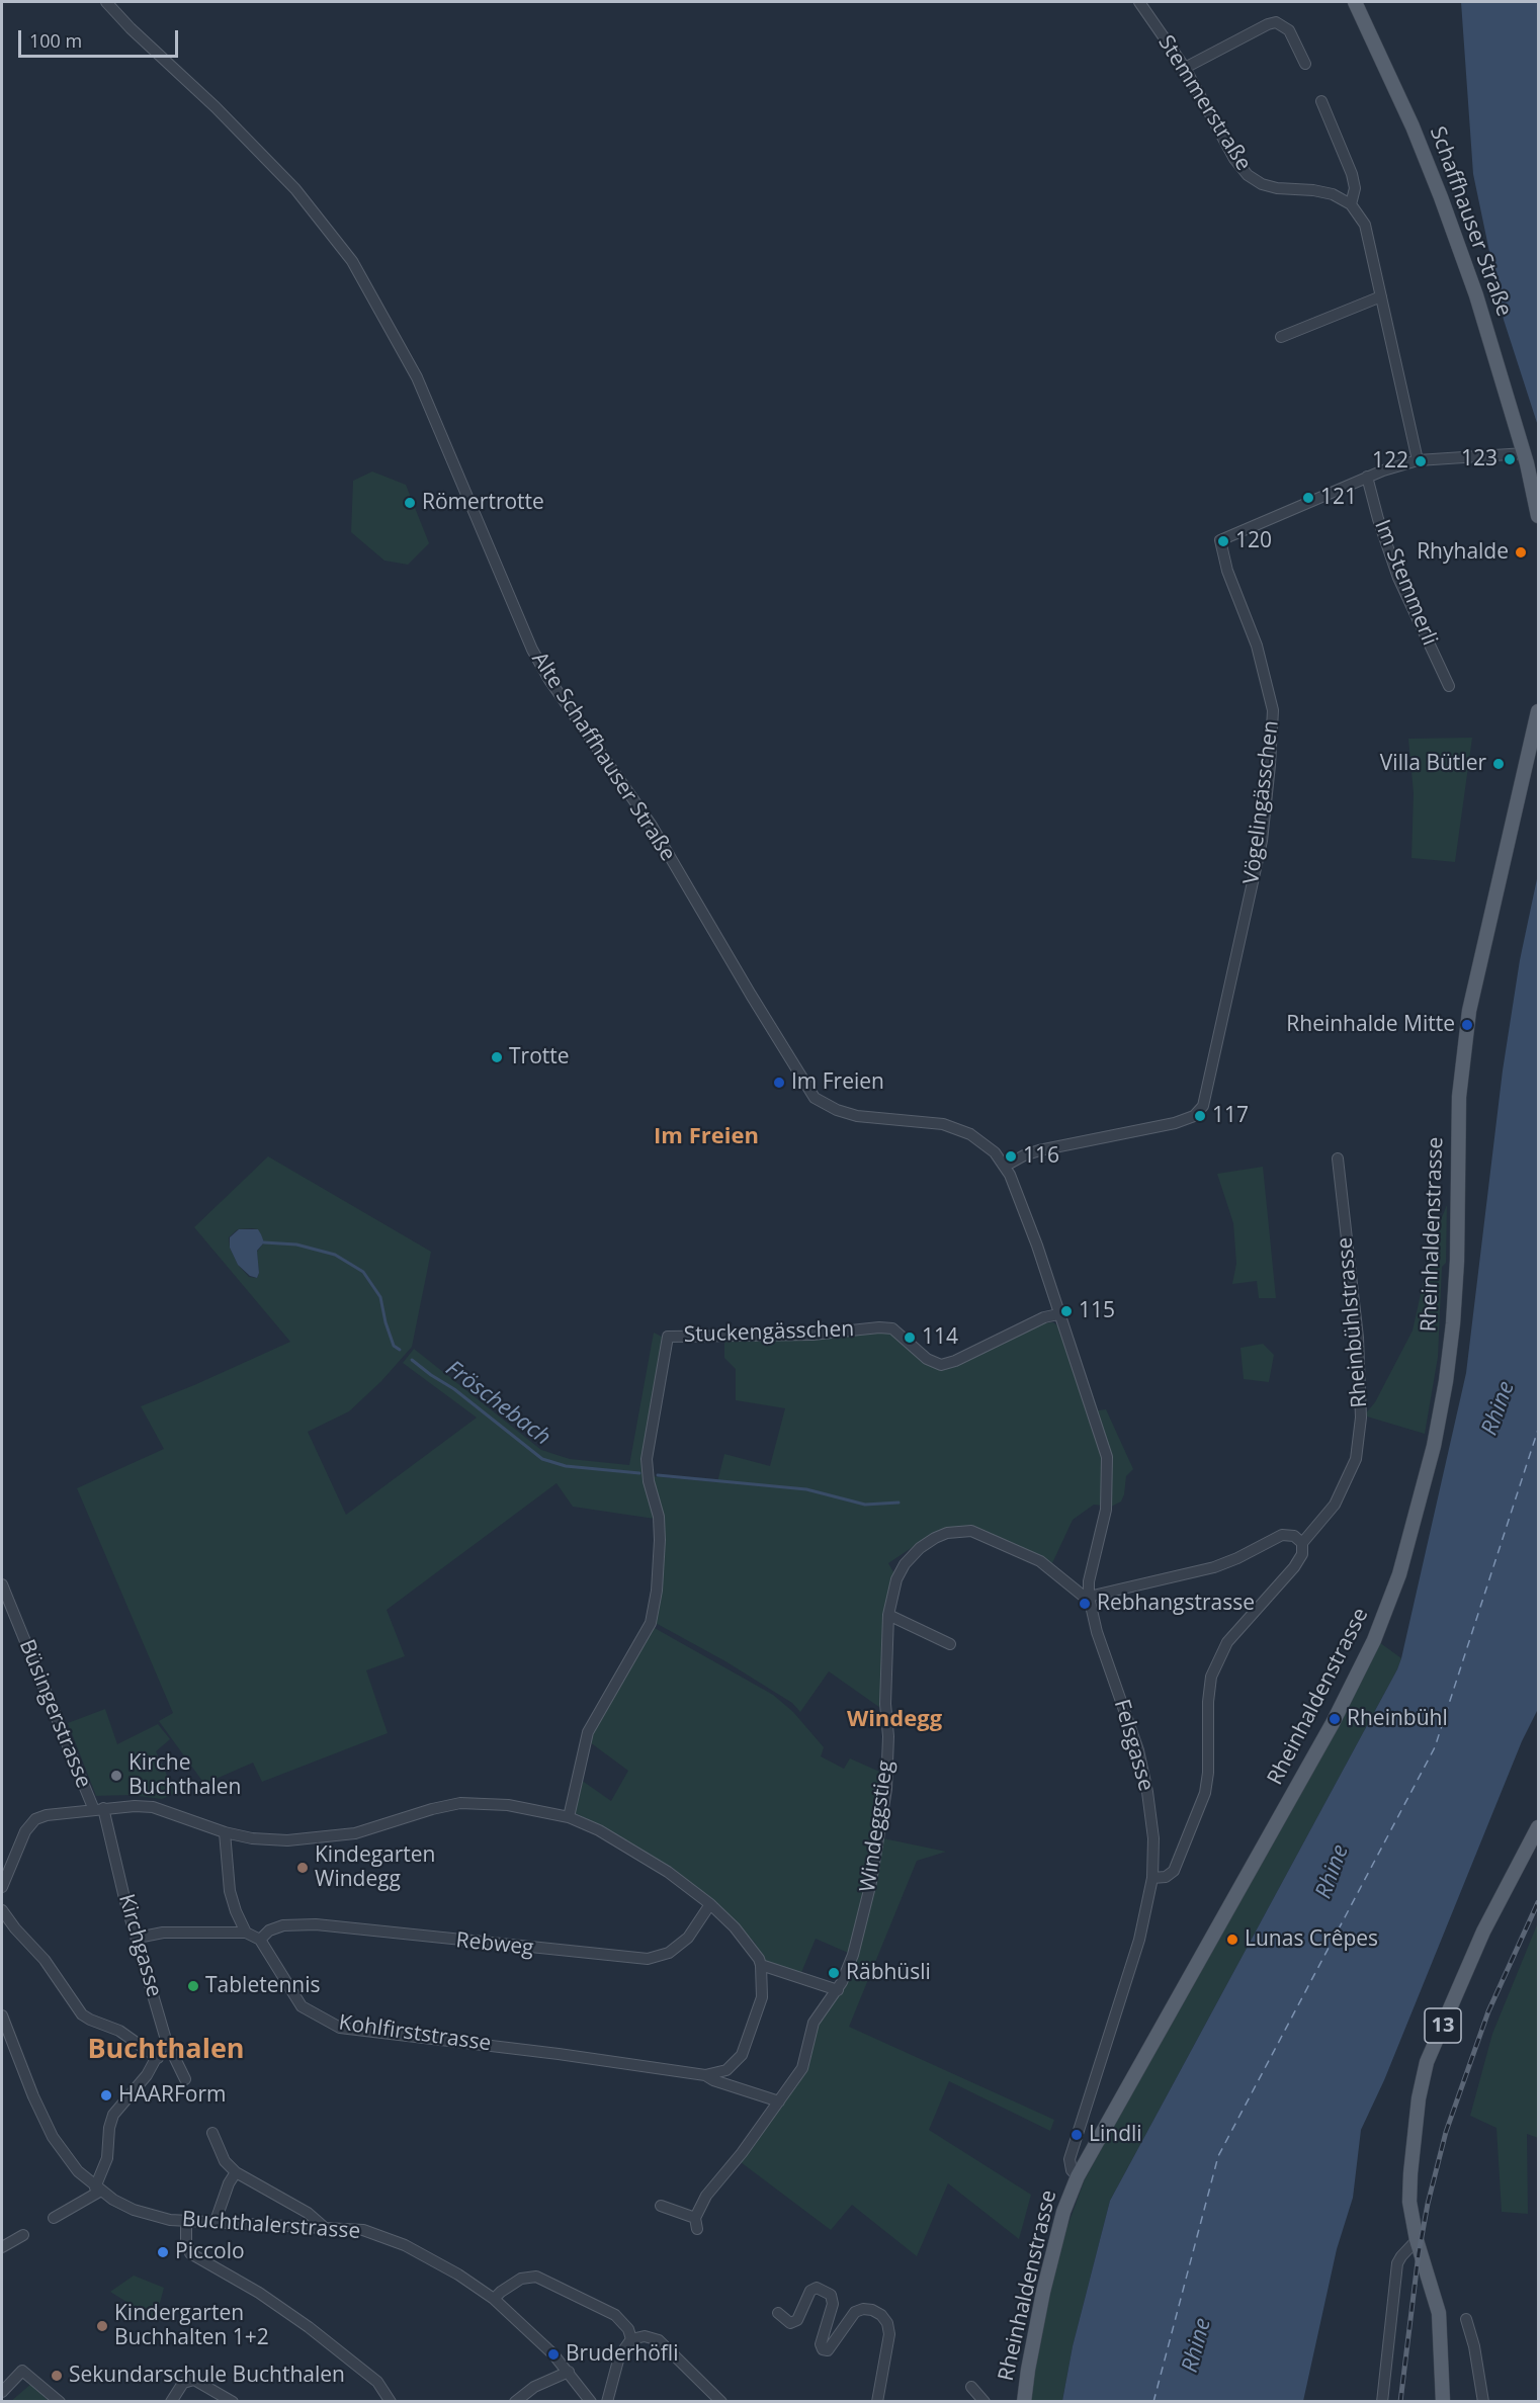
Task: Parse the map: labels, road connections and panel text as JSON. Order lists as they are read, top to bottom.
{
  "streets": {
    "main road": ["Schaffhauser Straße", "Rheinhaldenstrasse", "13"],
    "street": [
      "Stemmerstraße",
      "Im Stemmerli",
      "Alte Schaffhauser Straße",
      "Vögelingässchen",
      "Rheinbühlstrasse",
      "Stuckengässchen",
      "Büsingerstrasse",
      "Felsgasse",
      "Windeggstieg",
      "Rebweg",
      "Kirchgasse",
      "Kohlfirststrasse",
      "Buchthalerstrasse"
    ]
  },
  "crossings": [
    ["Schaffhauser Straße", "Vögelingässchen"],
    ["Im Stemmerli", "Vögelingässchen"],
    ["Alte Schaffhauser Straße", "Vögelingässchen"],
    ["Alte Schaffhauser Straße", "Stuckengässchen"],
    ["Alte Schaffhauser Straße", "Felsgasse"],
    ["Rheinhaldenstrasse", "Felsgasse"],
    ["Rheinbühlstrasse", "Felsgasse"],
    ["Stuckengässchen", "Felsgasse"],
    ["Büsingerstrasse", "Kirchgasse"],
    ["Felsgasse", "Windeggstieg"],
    ["Rebweg", "Kohlfirststrasse"]
  ],
  "districts": ["Im Freien", "Windegg", "Buchthalen"],
  "water": ["Fröschebach", "Rhine"],
  "places": [
    "123",
    "122",
    "121",
    "Römertrotte",
    "120",
    "Rhyhalde",
    "Villa Bütler",
    "Rheinhalde Mitte",
    "Trotte",
    "Im Freien",
    "117",
    "116",
    "115",
    "114",
    "Rebhangstrasse",
    "Rheinbühl",
    "Kirche Buchthalen",
    "Kindegarten Windegg",
    "Lunas Crêpes",
    "Räbhüsli",
    "Tabletennis",
    "HAARForm",
    "Lindli",
    "Piccolo",
    "Kindergarten Buchhalten 1+2",
    "Bruderhöfli",
    "Sekundarschule Buchthalen"
  ],
  "scale_bar": "100 m"
}
